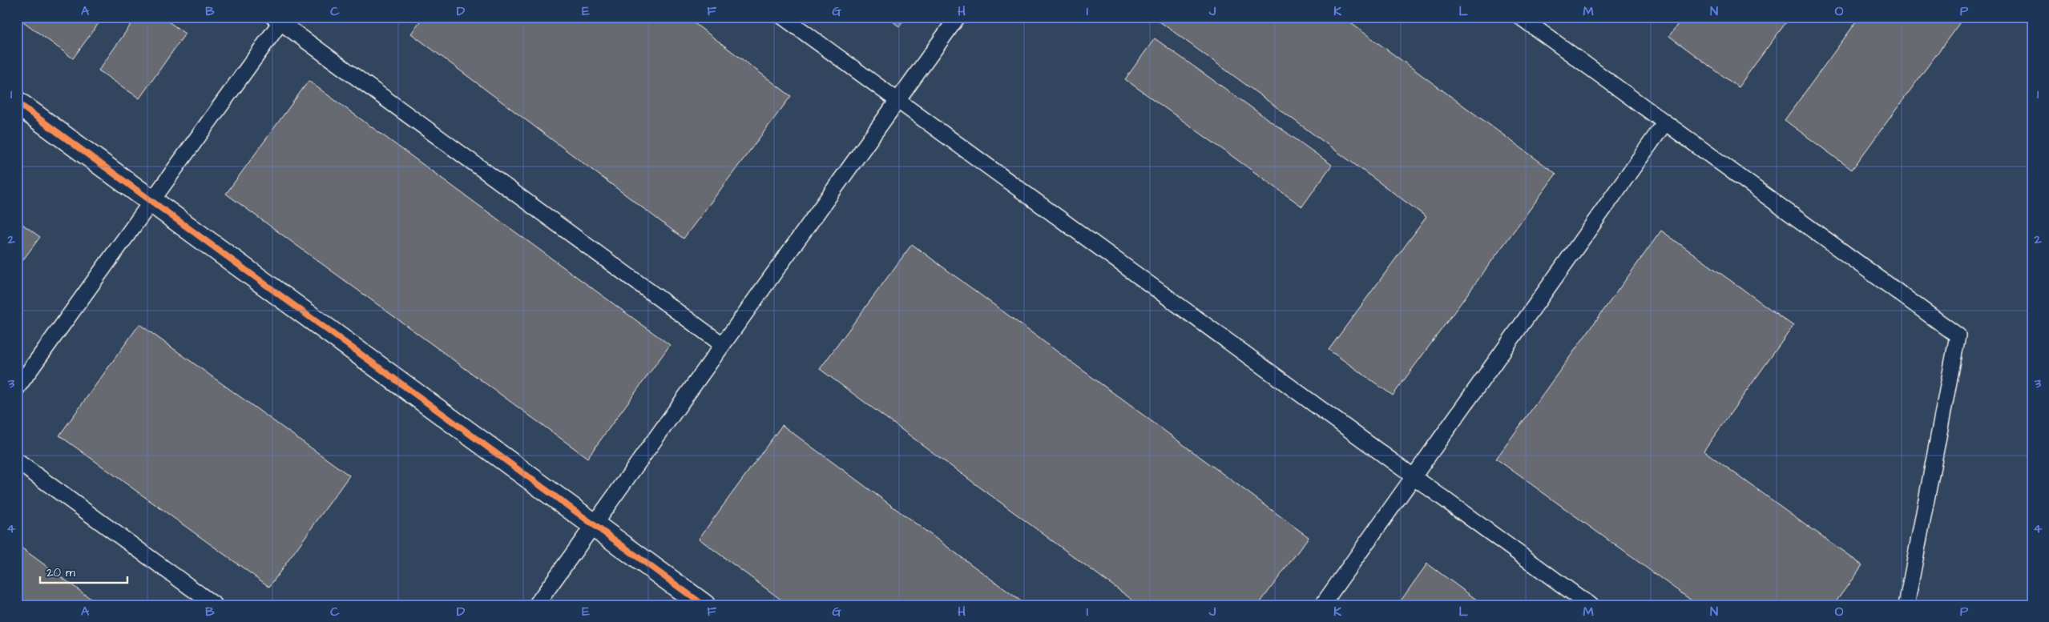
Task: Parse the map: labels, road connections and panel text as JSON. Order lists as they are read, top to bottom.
{
  "scale_bar": "20 m",
  "grid": {
    "columns": [
      "A",
      "B",
      "C",
      "D",
      "E",
      "F",
      "G",
      "H",
      "I",
      "J",
      "K",
      "L",
      "M",
      "N",
      "O",
      "P"
    ],
    "rows": [
      "1",
      "2",
      "3",
      "4"
    ]
  }
}
